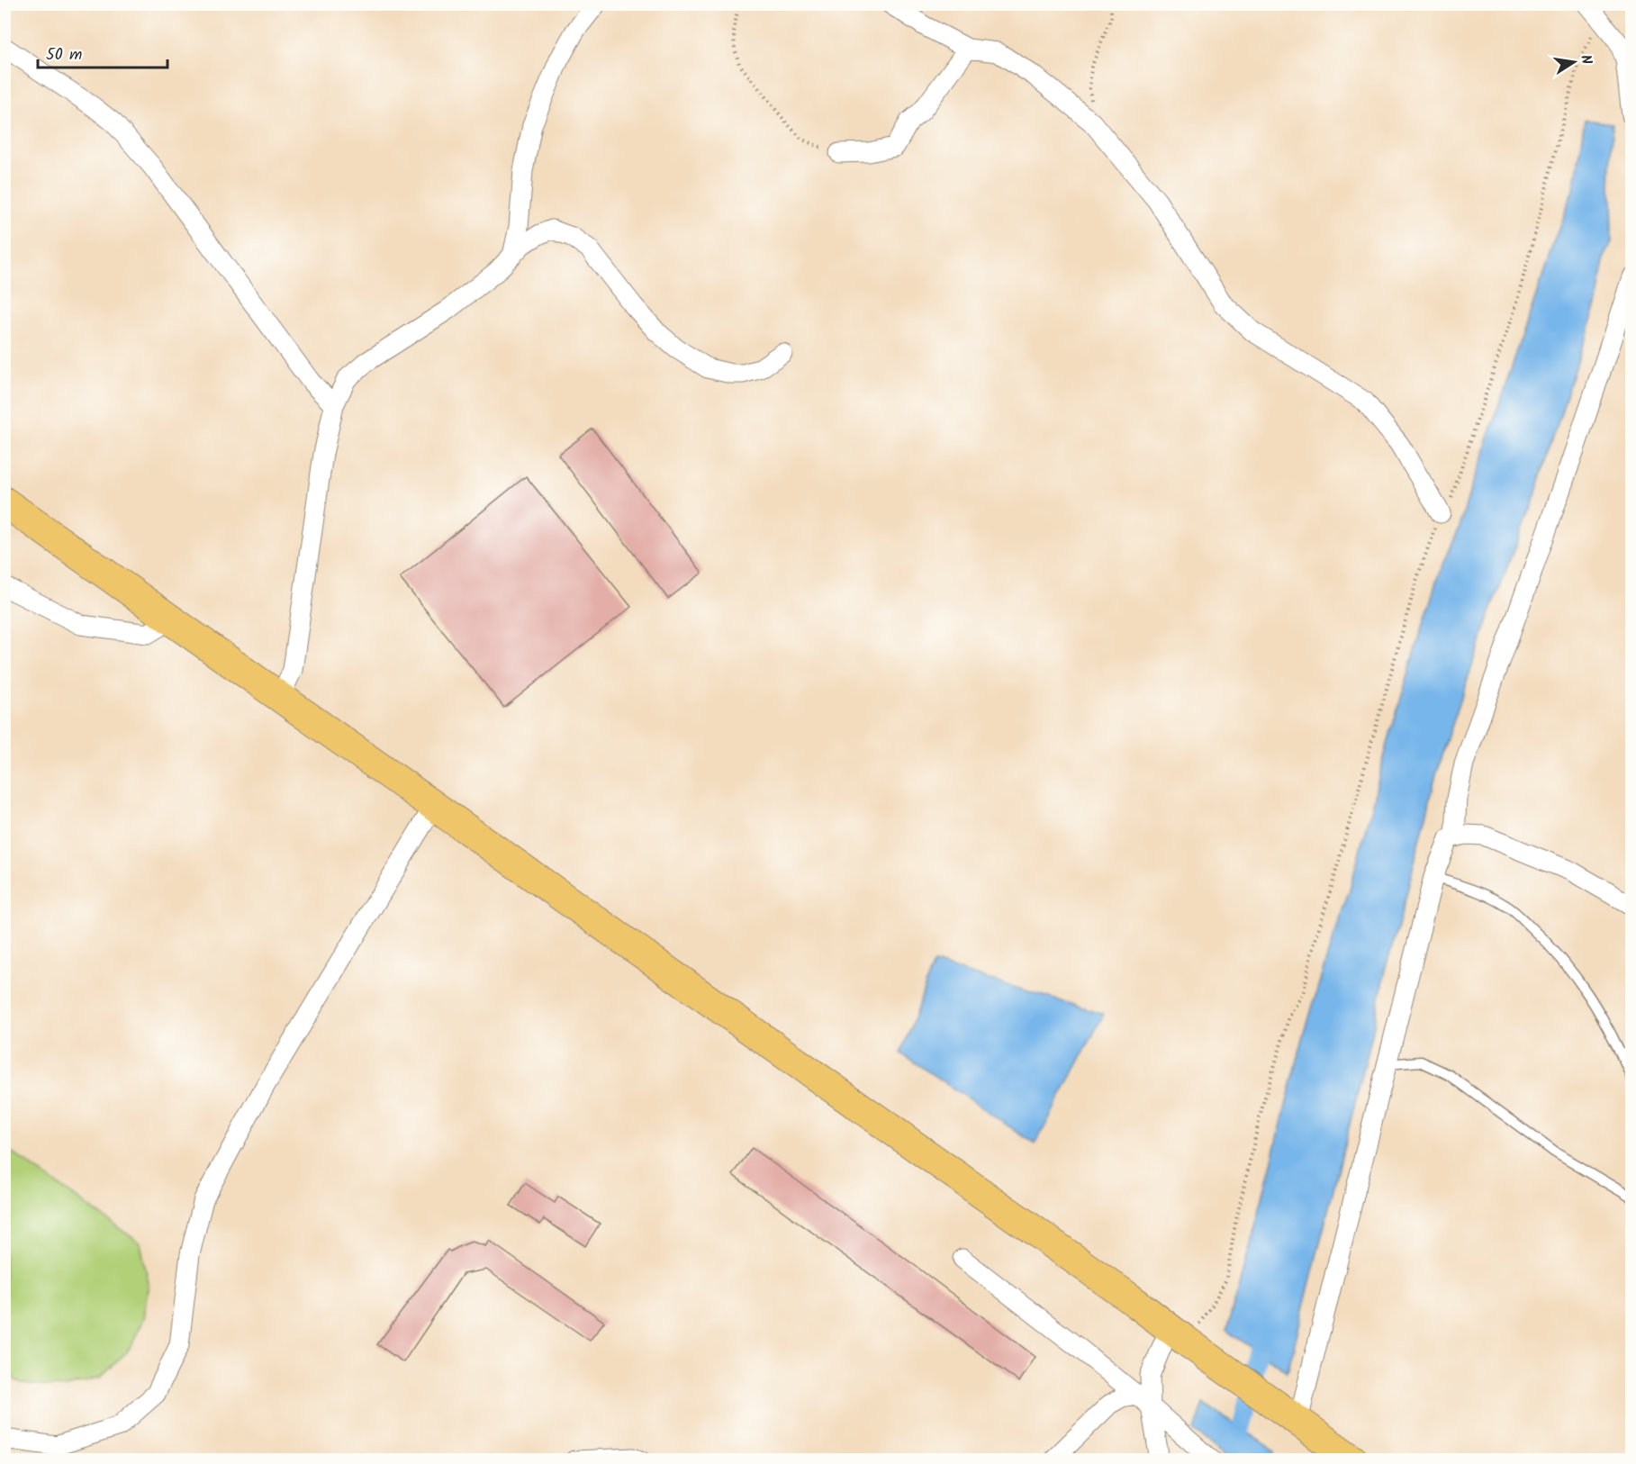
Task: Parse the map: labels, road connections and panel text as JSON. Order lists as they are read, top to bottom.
{
  "scale_bar": "50 m",
  "north": "right"
}
